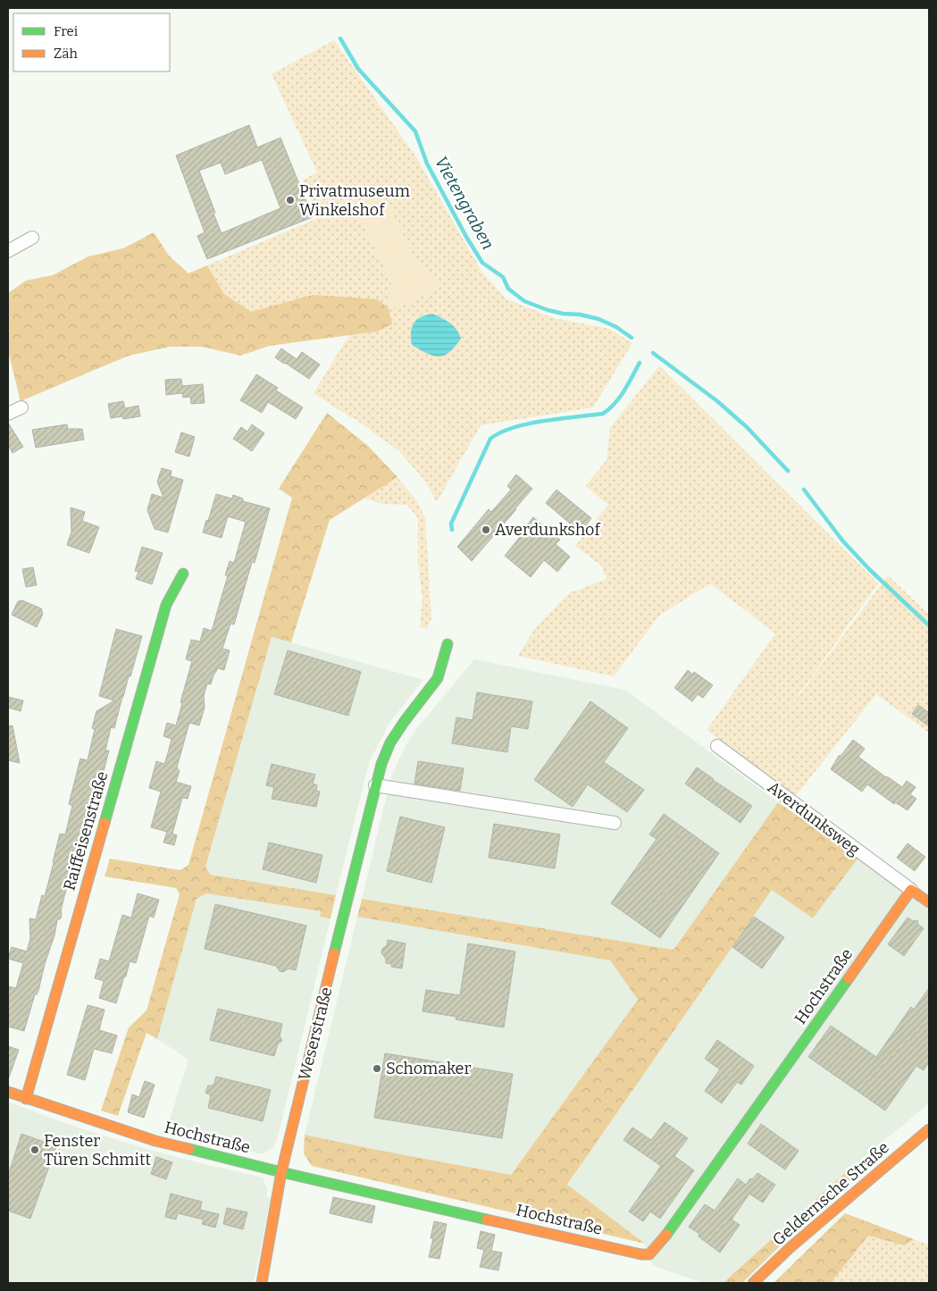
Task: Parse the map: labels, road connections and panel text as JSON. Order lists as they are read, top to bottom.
{
  "streets": {
    "street": [
      "Averdunksweg",
      "Raiffeisenstraße",
      "Hochstraße",
      "Weserstraße",
      "Geldernsche Straße"
    ]
  },
  "crossings": [
    ["Averdunksweg", "Hochstraße"],
    ["Raiffeisenstraße", "Hochstraße"],
    ["Hochstraße", "Weserstraße"]
  ],
  "water": ["Vietengraben"],
  "places": [
    "Privatmuseum Winkelshof",
    "Averdunkshof",
    "Schomaker",
    "Fenster Türen Schmitt"
  ],
  "legend": ["Frei", "Zäh"]
}
